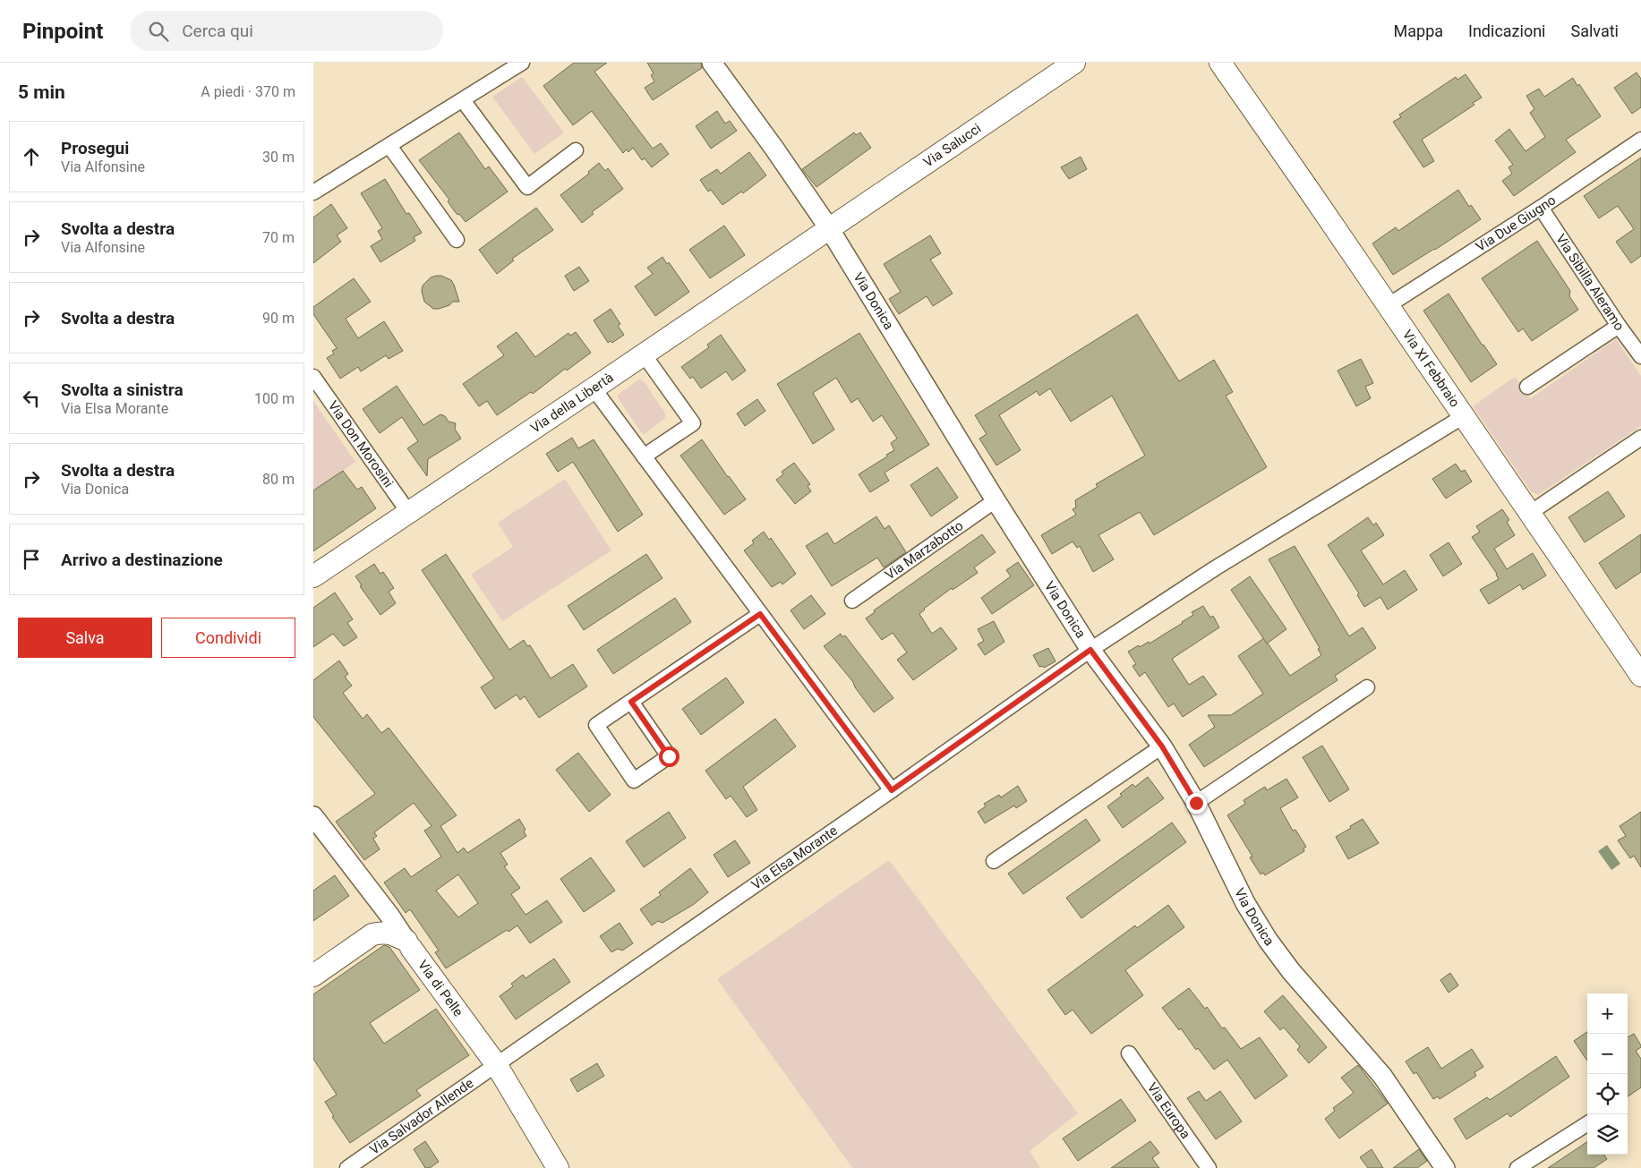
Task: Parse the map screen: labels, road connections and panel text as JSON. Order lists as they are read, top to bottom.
{
  "streets": {
    "main road": [
      "Via Salucci",
      "Via XI Febbraio",
      "Via della Libertà",
      "Via di Pelle"
    ],
    "street": [
      "Via Due Giugno",
      "Via Sibilla Aleramo",
      "Via Donica",
      "Via Don Morosini",
      "Via Marzabotto",
      "Via Elsa Morante",
      "Via Europa",
      "Via Salvador Allende"
    ]
  },
  "crossings": [
    ["Via Salucci", "Via Donica"],
    ["Via Salucci", "Via della Libertà"],
    ["Via Due Giugno", "Via Sibilla Aleramo"],
    ["Via Due Giugno", "Via XI Febbraio"],
    ["Via Donica", "Via della Libertà"],
    ["Via Donica", "Via Marzabotto"],
    ["Via Donica", "Via Elsa Morante"],
    ["Via XI Febbraio", "Via Elsa Morante"],
    ["Via della Libertà", "Via Don Morosini"],
    ["Via Elsa Morante", "Via di Pelle"],
    ["Via Elsa Morante", "Via Salvador Allende"],
    ["Via di Pelle", "Via Salvador Allende"]
  ],
  "page": {
    "header": "Pinpoint",
    "search": "Cerca qui",
    "nav": ["Mappa", "Indicazioni", "Salvati"],
    "heading": ["5 min", "A piedi · 370 m"],
    "list": [
      ["Prosegui", "Via Alfonsine", "30 m"],
      ["Svolta a destra", "Via Alfonsine", "70 m"],
      ["Svolta a destra", "90 m"],
      ["Svolta a sinistra", "Via Elsa Morante", "100 m"],
      ["Svolta a destra", "Via Donica", "80 m"],
      "Arrivo a destinazione"
    ],
    "buttons": ["Salva", "Condividi"],
    "map_buttons": ["+", "−"]
  }
}
